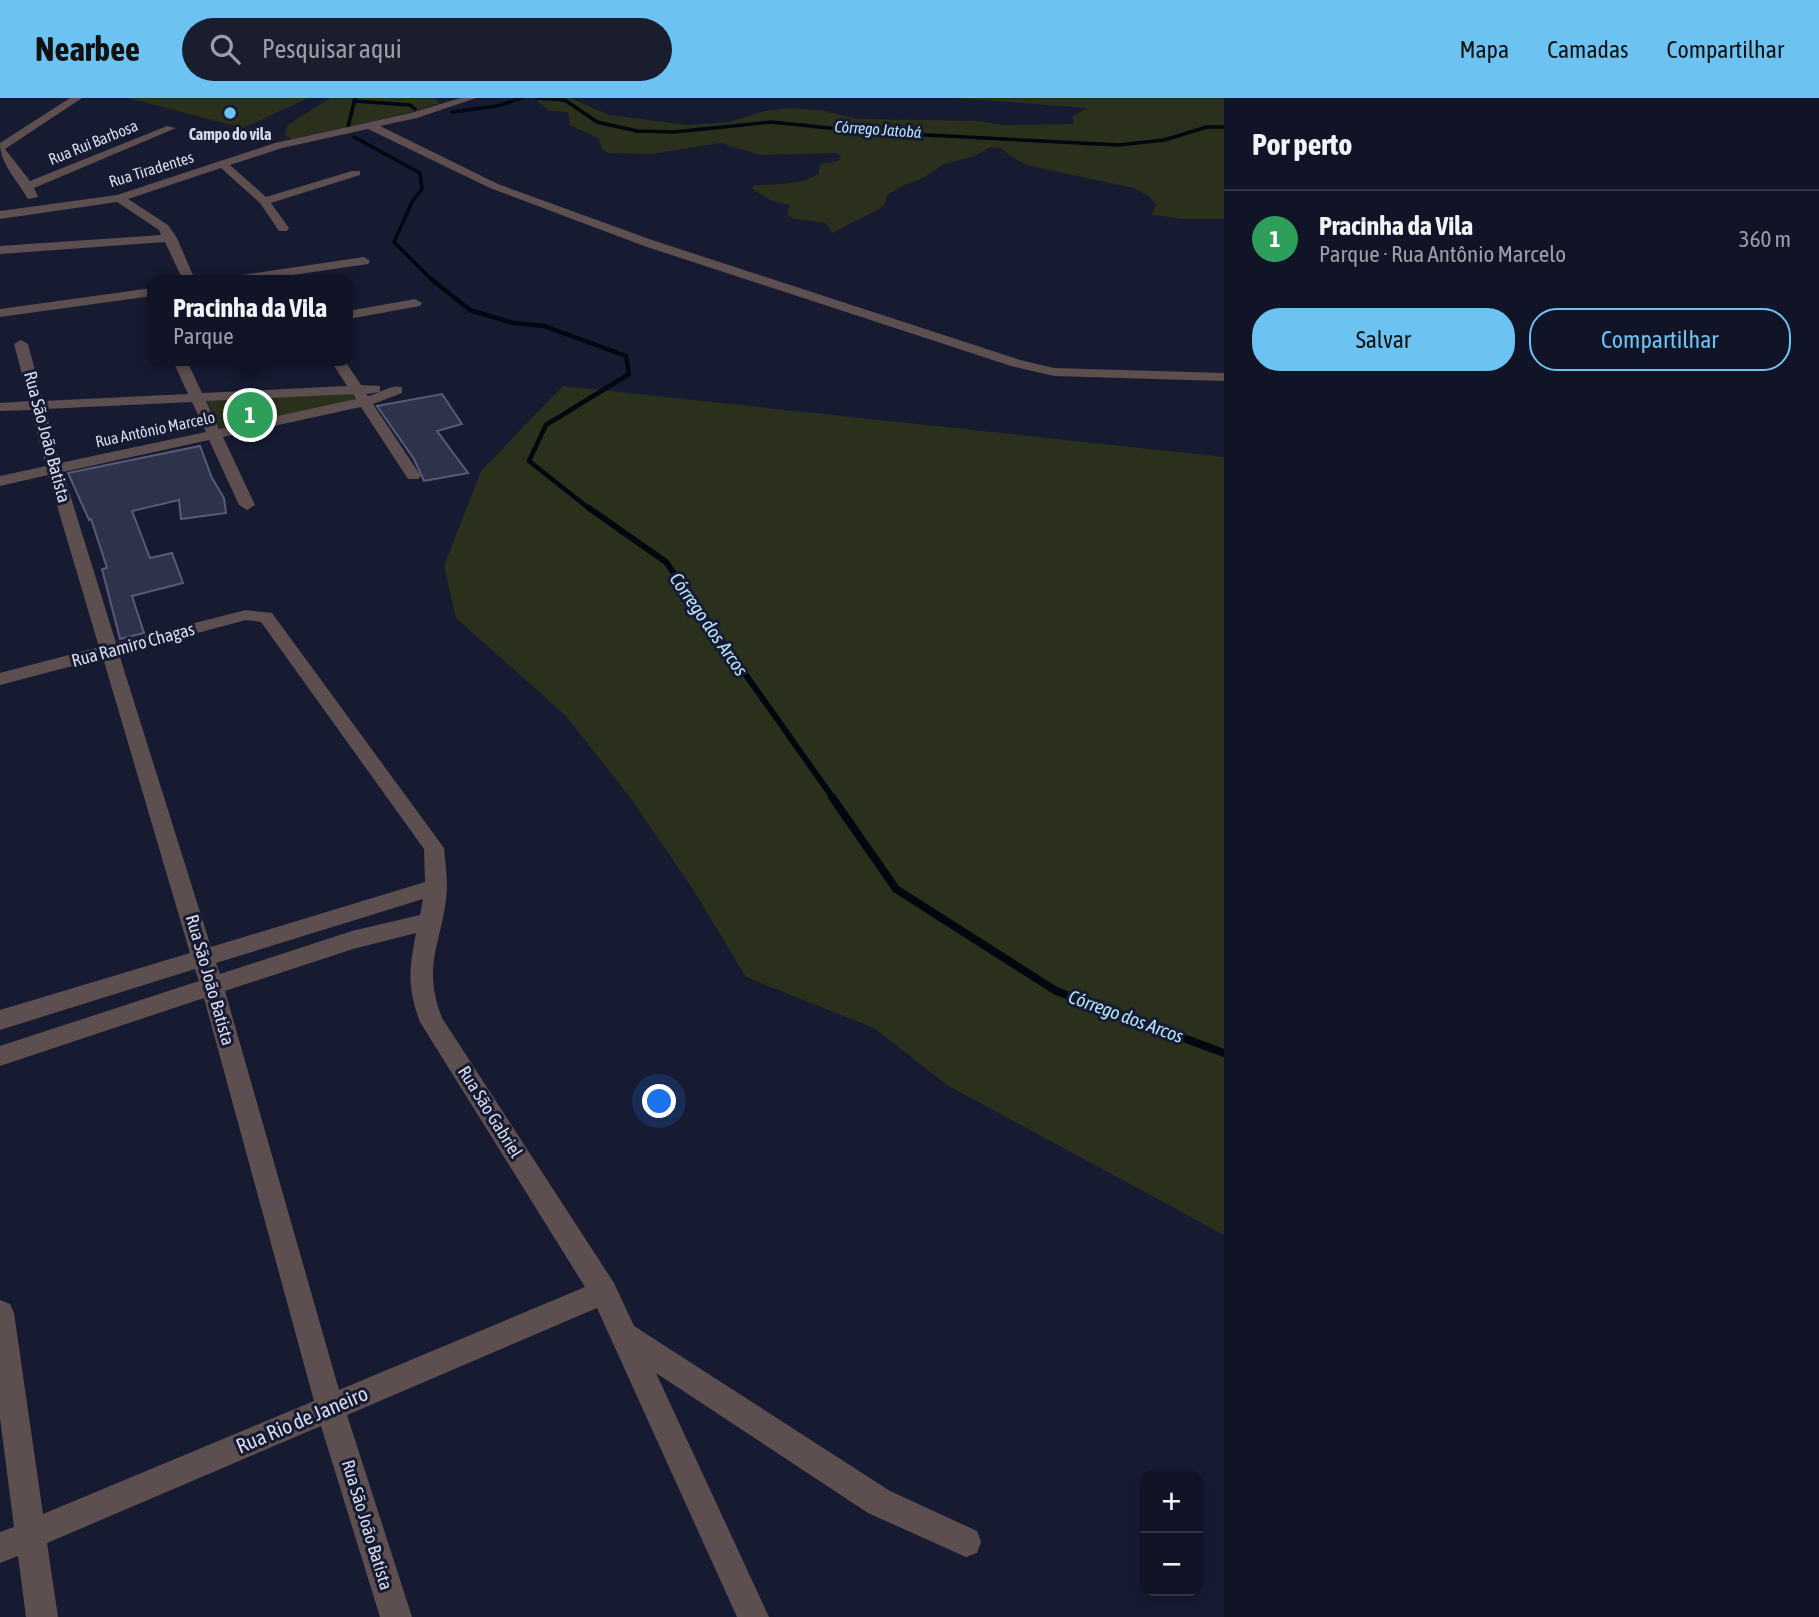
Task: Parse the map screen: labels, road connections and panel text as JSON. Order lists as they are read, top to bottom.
{
  "streets": {
    "street": [
      "Rua Rui Barbosa",
      "Rua Tiradentes",
      "Rua Antônio Marcelo",
      "Rua São João Batista",
      "Rua Ramiro Chagas",
      "Rua São Gabriel",
      "Rua Rio de Janeiro"
    ]
  },
  "crossings": [
    ["Rua Antônio Marcelo", "Rua São João Batista"],
    ["Rua São João Batista", "Rua Ramiro Chagas"],
    ["Rua São João Batista", "Rua Rio de Janeiro"],
    ["Rua Ramiro Chagas", "Rua São Gabriel"],
    ["Rua São Gabriel", "Rua Rio de Janeiro"]
  ],
  "water": ["Córrego Jatobá", "Córrego dos Arcos"],
  "places": ["Campo do vila"],
  "page": {
    "header": "Nearbee",
    "search": "Pesquisar aqui",
    "nav": ["Mapa", "Camadas", "Compartilhar"],
    "heading": "Por perto",
    "list": [
      {
        "mark": "1",
        "name": "Pracinha da Vila",
        "note": "Parque · Rua Antônio Marcelo",
        "value": "360 m"
      }
    ],
    "popup": ["Pracinha da Vila", "Parque"],
    "buttons": ["Salvar", "Compartilhar"],
    "pins": "1",
    "map_buttons": ["+", "−"]
  }
}
